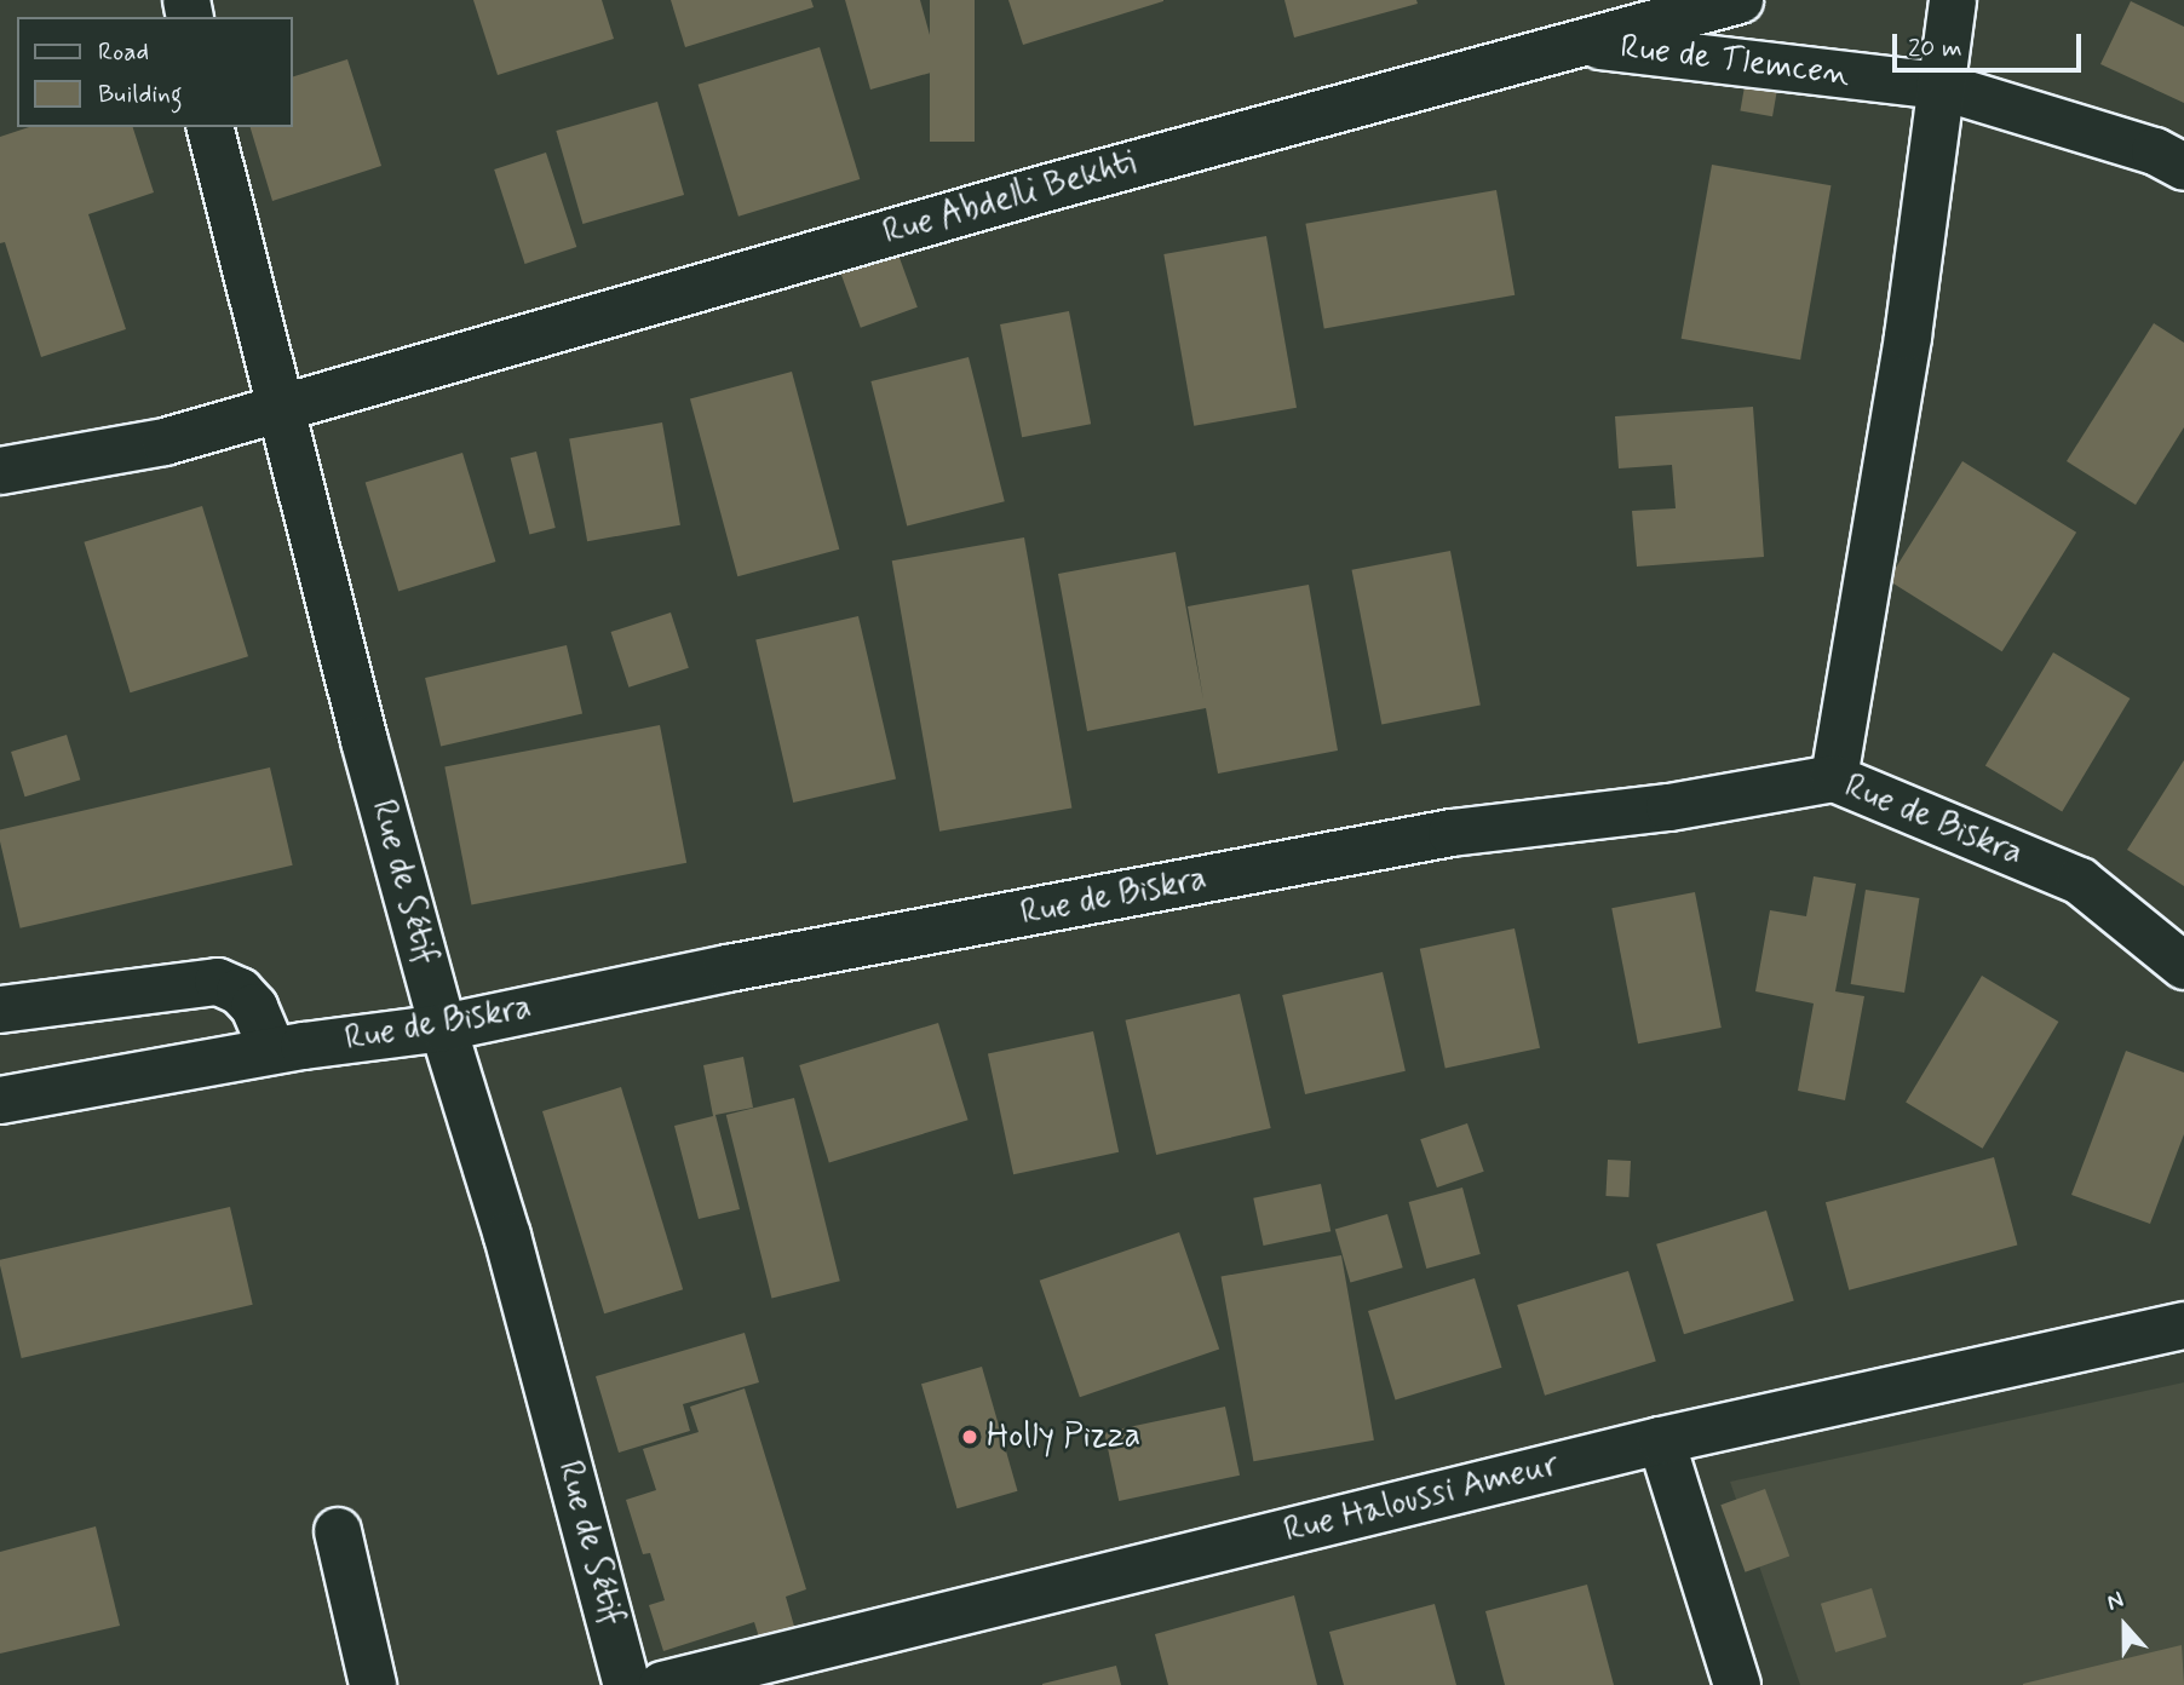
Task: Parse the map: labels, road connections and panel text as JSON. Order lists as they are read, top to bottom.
{
  "streets": {
    "street": [
      "Rue de Tlemcen",
      "Rue Abdelli Bekhti",
      "Rue de Biskra",
      "Rue de Sétif",
      "Rue Haloussi Ameur"
    ]
  },
  "crossings": [
    ["Rue de Tlemcen", "Rue Abdelli Bekhti"],
    ["Rue Abdelli Bekhti", "Rue de Sétif"],
    ["Rue de Biskra", "Rue de Sétif"]
  ],
  "places": ["Holly Pizza"],
  "legend": ["Road", "Building"],
  "scale_bar": "20 m",
  "north": "top"
}
